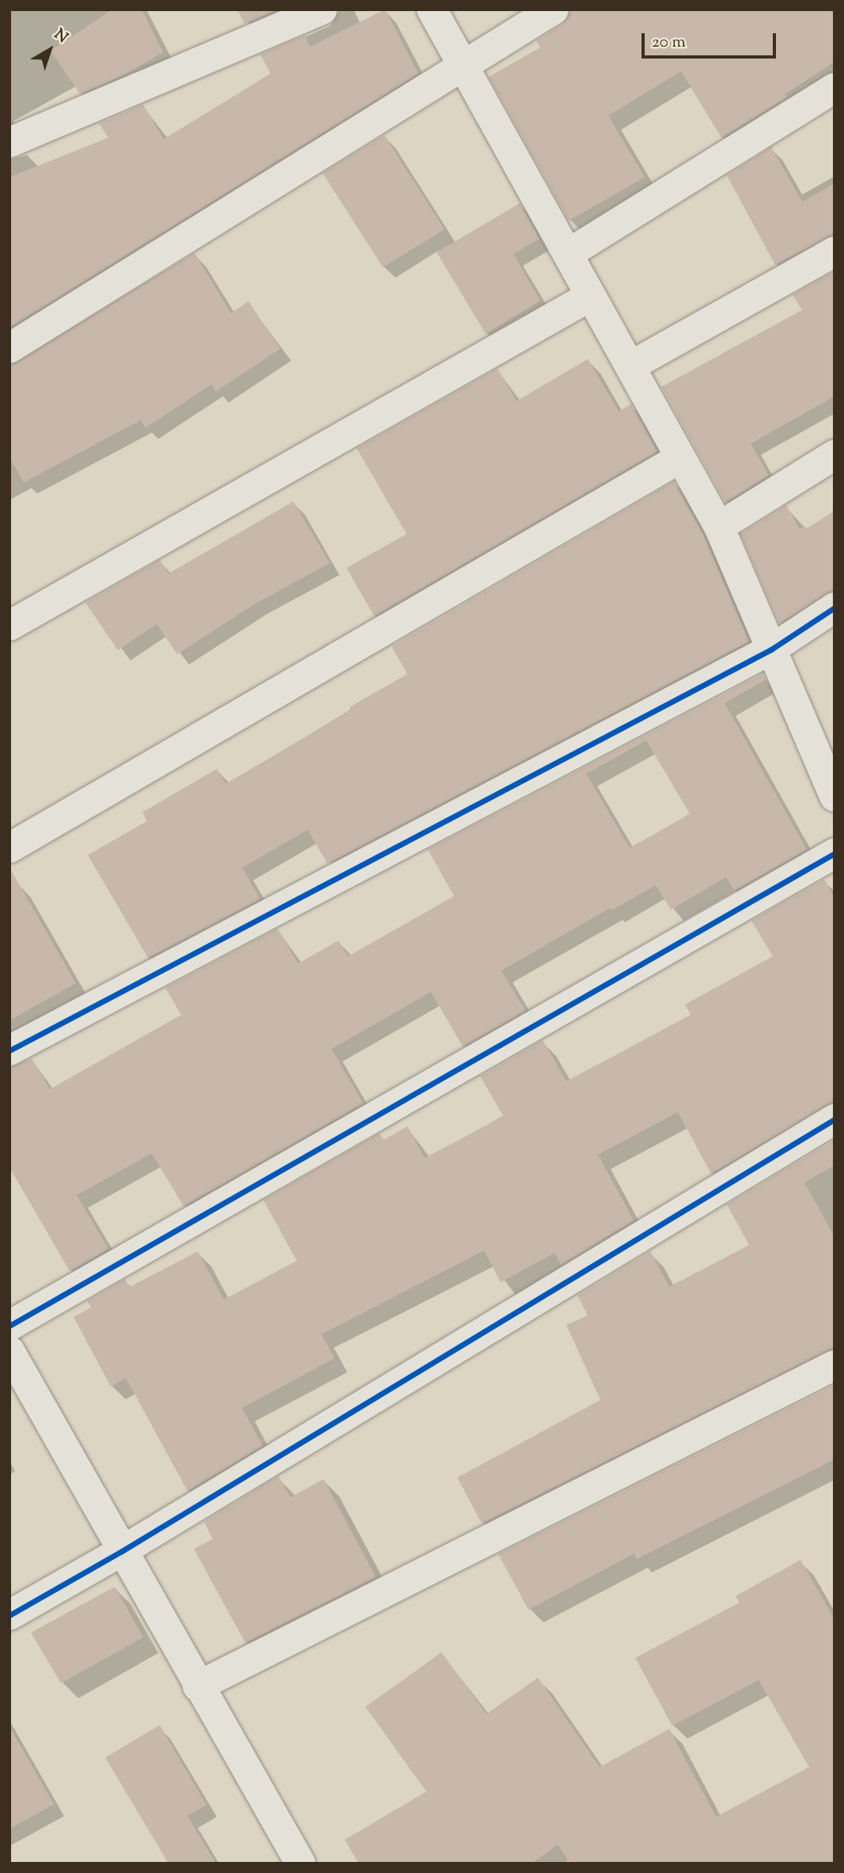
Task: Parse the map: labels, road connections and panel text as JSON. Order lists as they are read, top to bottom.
{
  "scale_bar": "20 m",
  "north": "top right"
}
